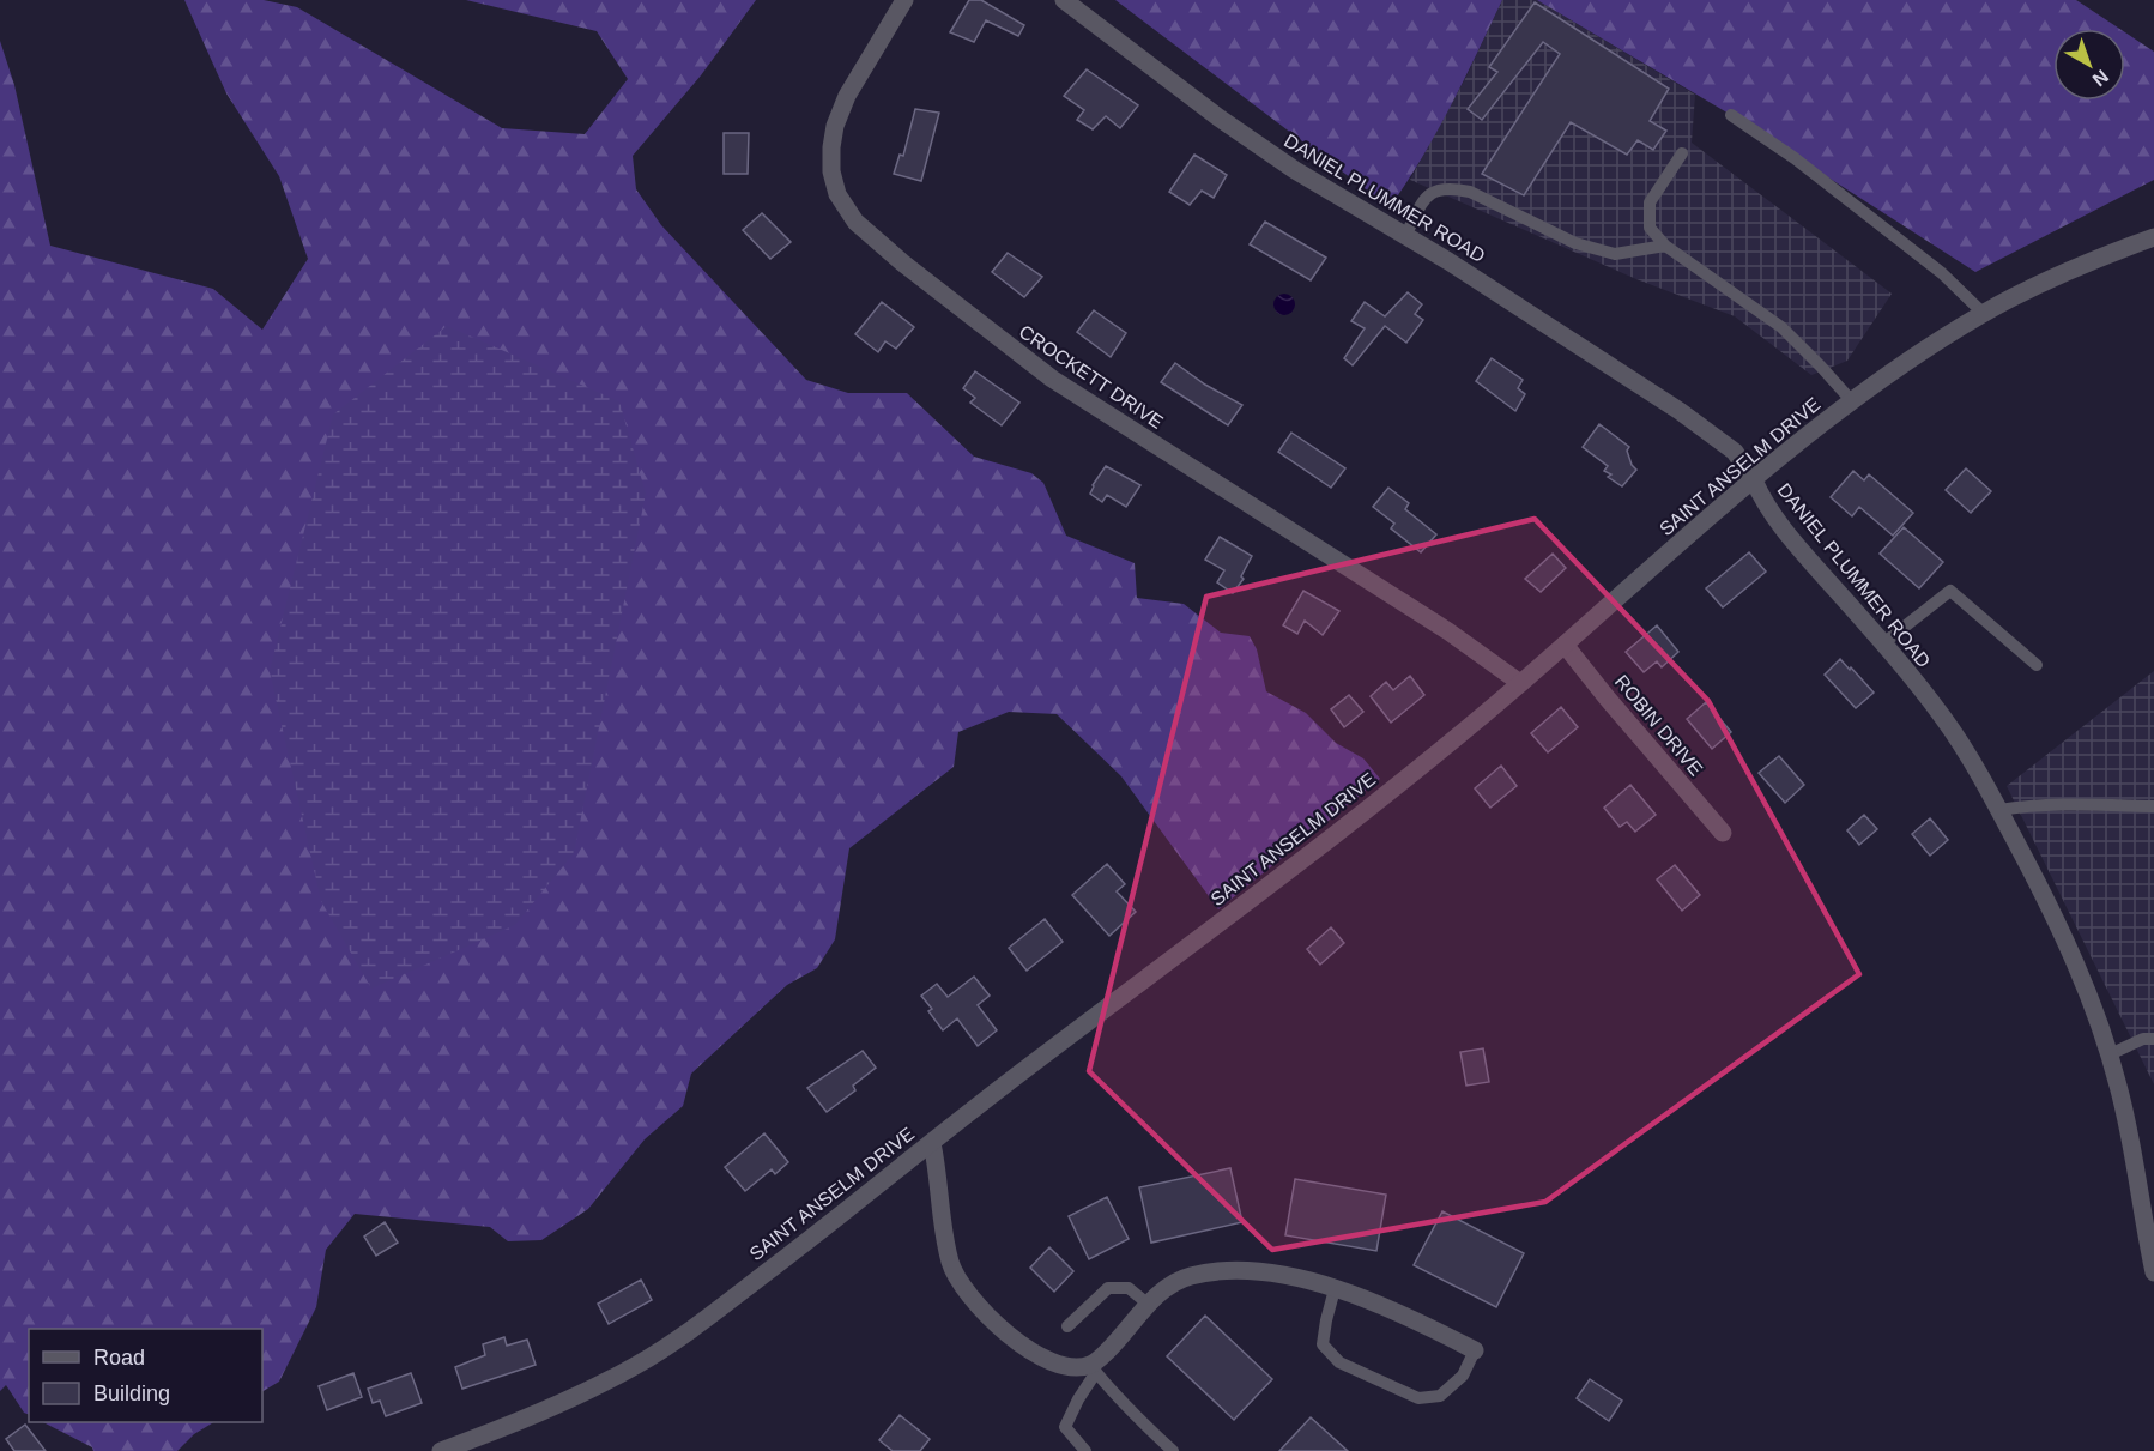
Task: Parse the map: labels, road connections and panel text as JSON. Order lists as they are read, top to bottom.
{
  "streets": {
    "street": [
      "DANIEL PLUMMER ROAD",
      "CROCKETT DRIVE",
      "SAINT ANSELM DRIVE",
      "ROBIN DRIVE"
    ]
  },
  "crossings": [
    ["DANIEL PLUMMER ROAD", "SAINT ANSELM DRIVE"],
    ["CROCKETT DRIVE", "SAINT ANSELM DRIVE"],
    ["SAINT ANSELM DRIVE", "ROBIN DRIVE"]
  ],
  "legend": ["Road", "Building"],
  "north": "bottom right"
}
